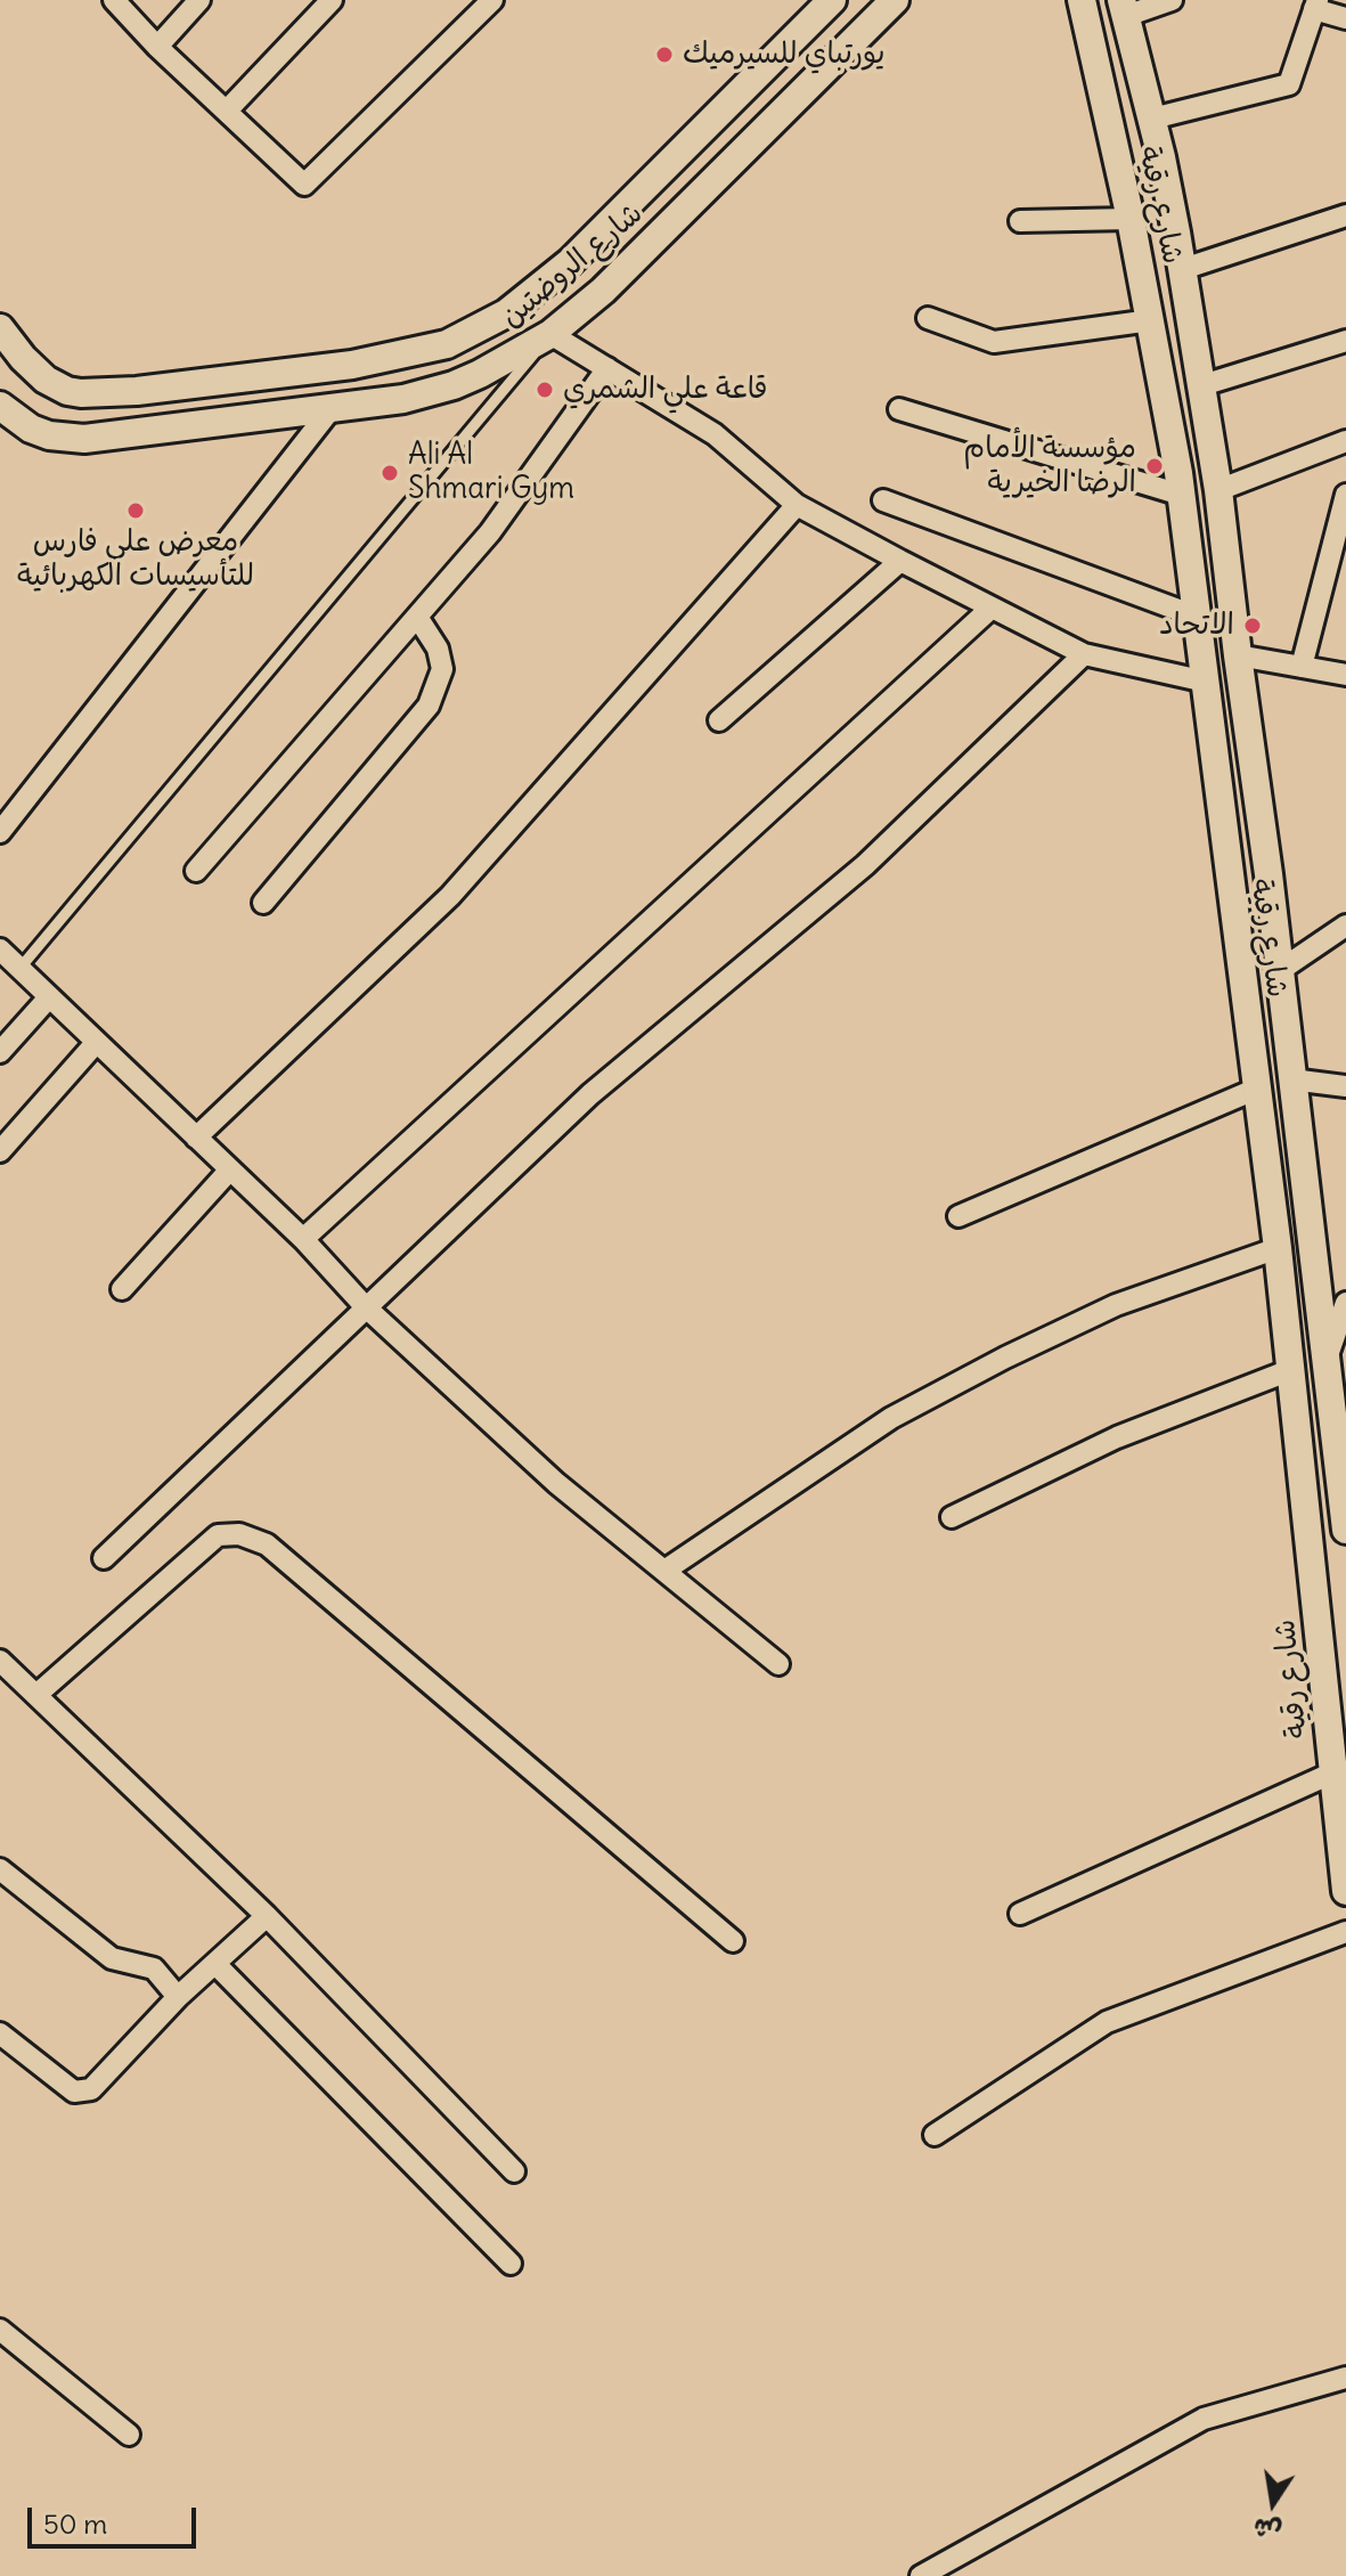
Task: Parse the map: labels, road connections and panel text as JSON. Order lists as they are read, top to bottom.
{
  "streets": {
    "street": ["شارع رقية", "شارع الروضتين"]
  },
  "places": [
    "يورتباي للسيرميك",
    "قاعة علي الشمري",
    "مؤسسة الأمام الرضا الخيرية",
    "Ali Al Shmari Gym",
    "معرض علي فارس للتأسيسات الكهربائية",
    "الاتحاد"
  ],
  "scale_bar": "50 m",
  "north": "bottom"
}
